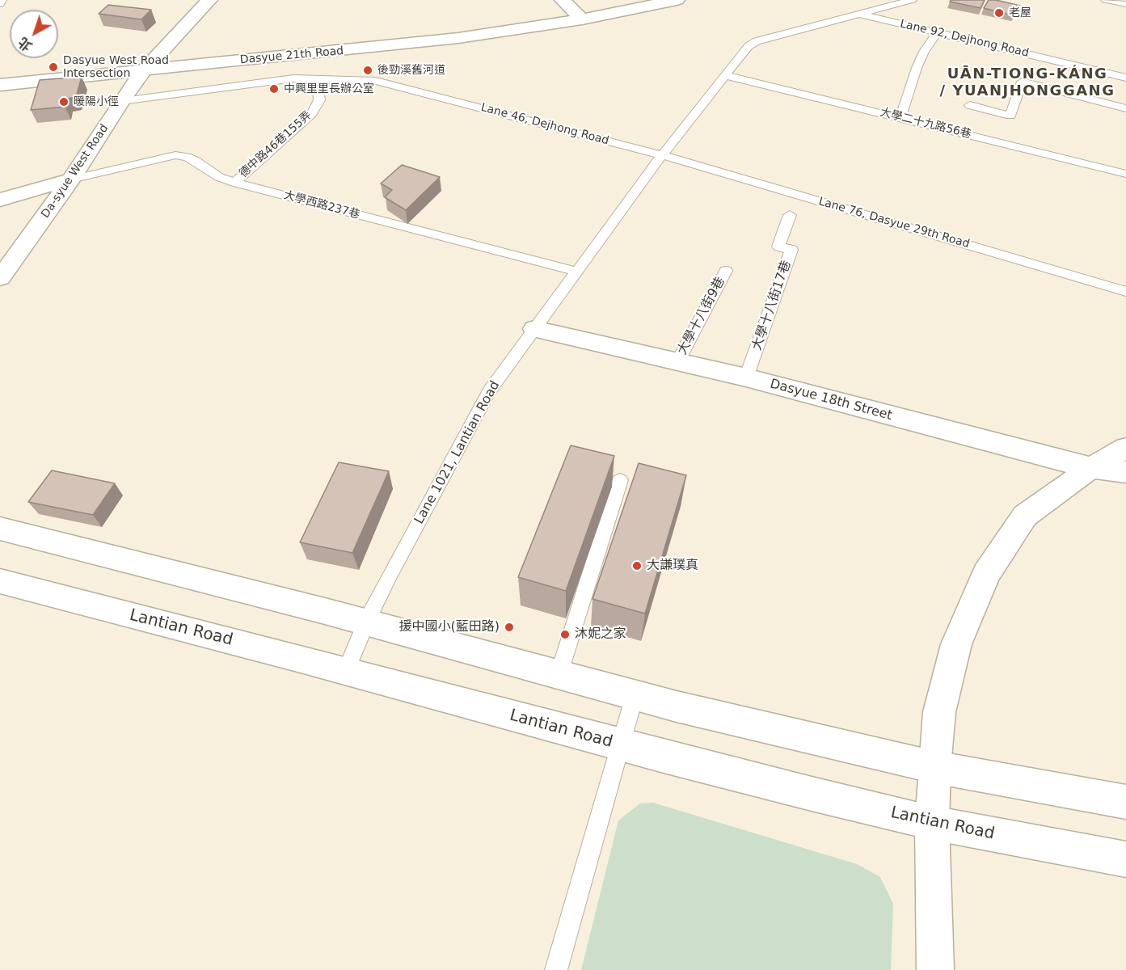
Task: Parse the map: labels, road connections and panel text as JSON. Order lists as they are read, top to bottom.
{
  "streets": {
    "street": [
      "Dasyue 21th Road",
      "Da-syue West Road",
      "Dasyue 18th Street",
      "Lantian Road"
    ],
    "lane": [
      "Lane 92, Dejhong Road",
      "大學二十九路56巷",
      "Lane 46, Dejhong Road",
      "德中路46巷155弄",
      "大學西路237巷",
      "Lane 76, Dasyue 29th Road",
      "大學十八街17巷",
      "大學十八街9巷",
      "Lane 1021, Lantian Road"
    ]
  },
  "crossings": [
    ["Dasyue 21th Road", "Da-syue West Road"],
    ["Lane 46, Dejhong Road", "德中路46巷155弄"],
    ["Lane 46, Dejhong Road", "Da-syue West Road"],
    ["Lane 46, Dejhong Road", "Lane 76, Dasyue 29th Road"],
    ["Lane 46, Dejhong Road", "Lane 1021, Lantian Road"],
    ["德中路46巷155弄", "大學西路237巷"],
    ["Da-syue West Road", "大學西路237巷"],
    ["大學西路237巷", "Lane 1021, Lantian Road"],
    ["Lane 76, Dasyue 29th Road", "Lane 1021, Lantian Road"],
    ["大學十八街17巷", "Dasyue 18th Street"],
    ["大學十八街9巷", "Dasyue 18th Street"],
    ["Dasyue 18th Street", "Lane 1021, Lantian Road"],
    ["Lane 1021, Lantian Road", "Lantian Road"]
  ],
  "districts": ["UĀN-TIONG-KÁNG / YUANJHONGGANG"],
  "places": [
    "老屋",
    "Dasyue West Road Intersection",
    "後勁溪舊河道",
    "中興里里長辦公室",
    "暖陽小徑",
    "大謙璞真",
    "援中國小(藍田路)",
    "沐妮之家"
  ],
  "north": "bottom left"
}
